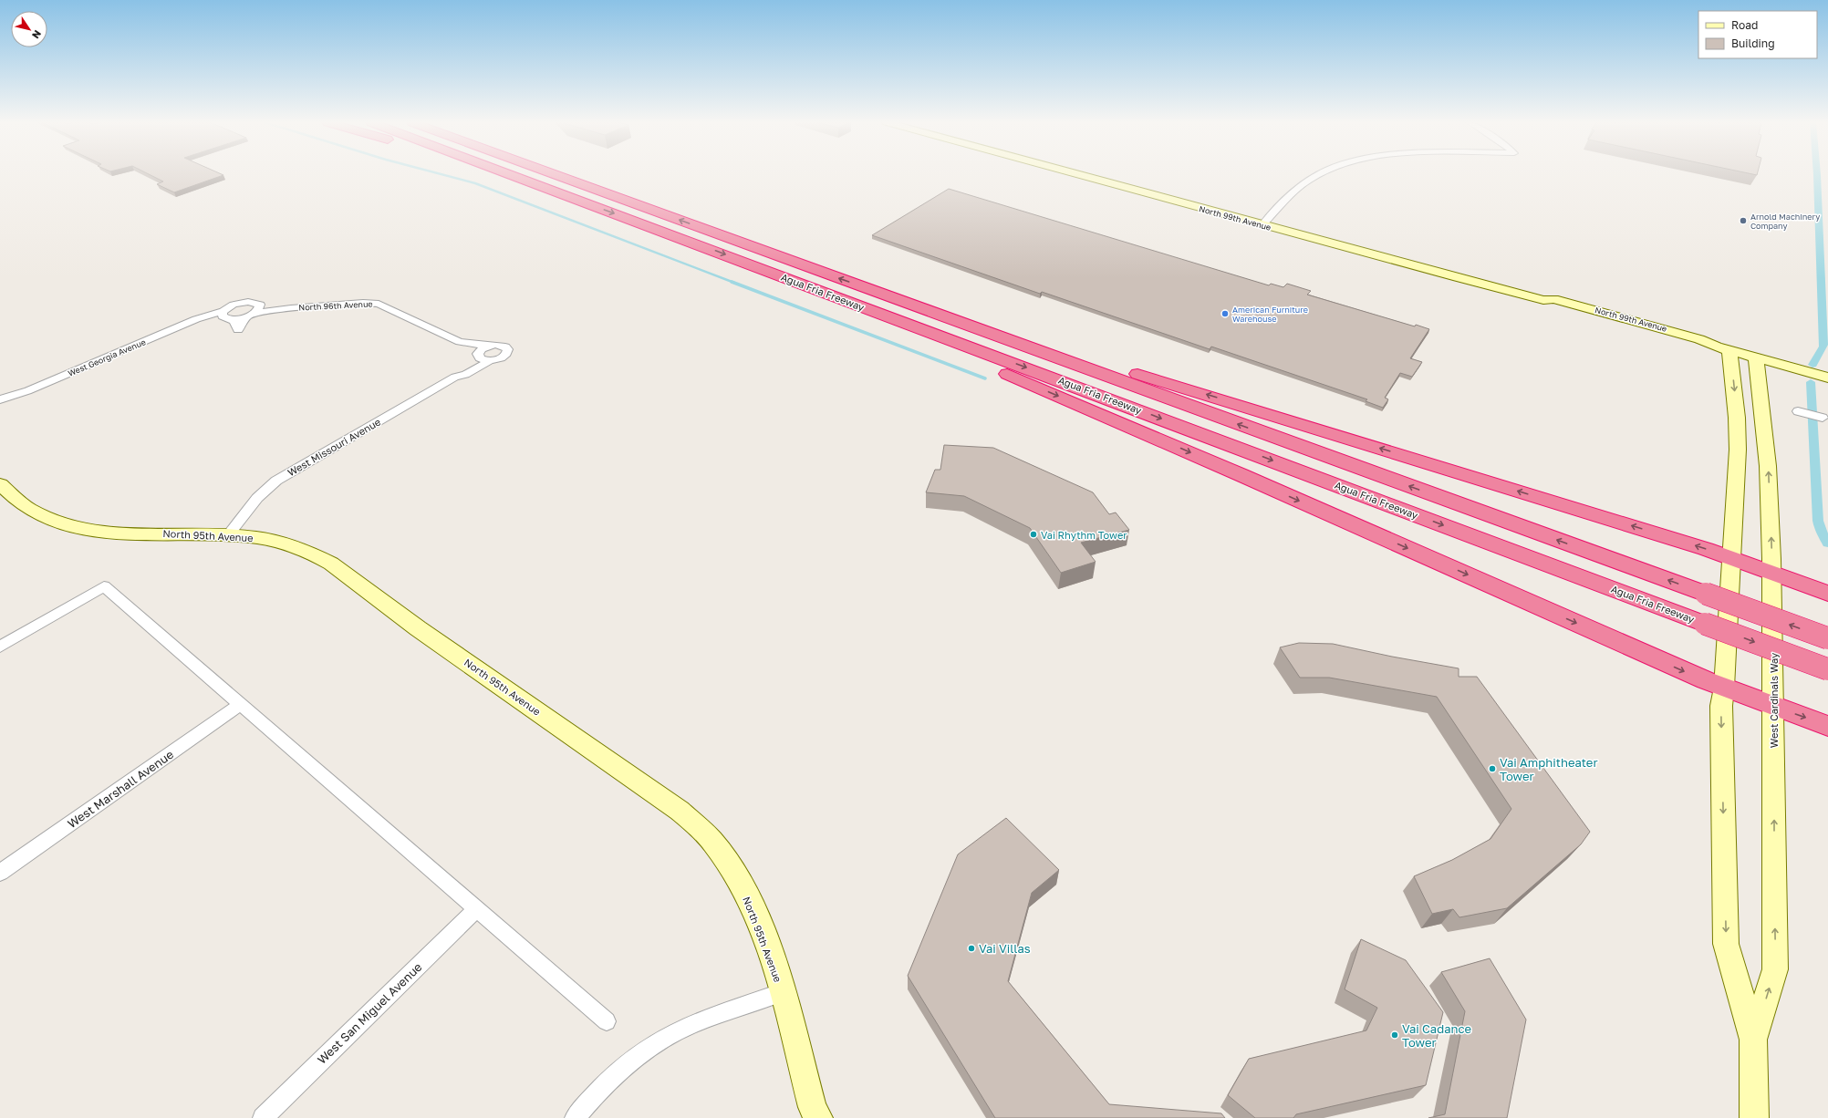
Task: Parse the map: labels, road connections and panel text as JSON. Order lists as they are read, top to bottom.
{
  "streets": {
    "highway": ["Agua Fria Freeway"],
    "main road": ["North 99th Avenue", "North 95th Avenue", "West Cardinals Way"],
    "street": [
      "North 96th Avenue",
      "West Georgia Avenue",
      "West Missouri Avenue",
      "West Marshall Avenue",
      "West San Miguel Avenue"
    ]
  },
  "crossings": [
    ["North 99th Avenue", "West Cardinals Way"],
    ["North 96th Avenue", "West Georgia Avenue"],
    ["North 96th Avenue", "West Missouri Avenue"],
    ["West Missouri Avenue", "North 95th Avenue"]
  ],
  "places": [
    "Arnold Machinery Company",
    "American Furniture Warehouse",
    "Vai Rhythm Tower",
    "Vai Amphitheater Tower",
    "Vai Villas",
    "Vai Cadance Tower"
  ],
  "legend": ["Road", "Building"],
  "north": "bottom right"
}
